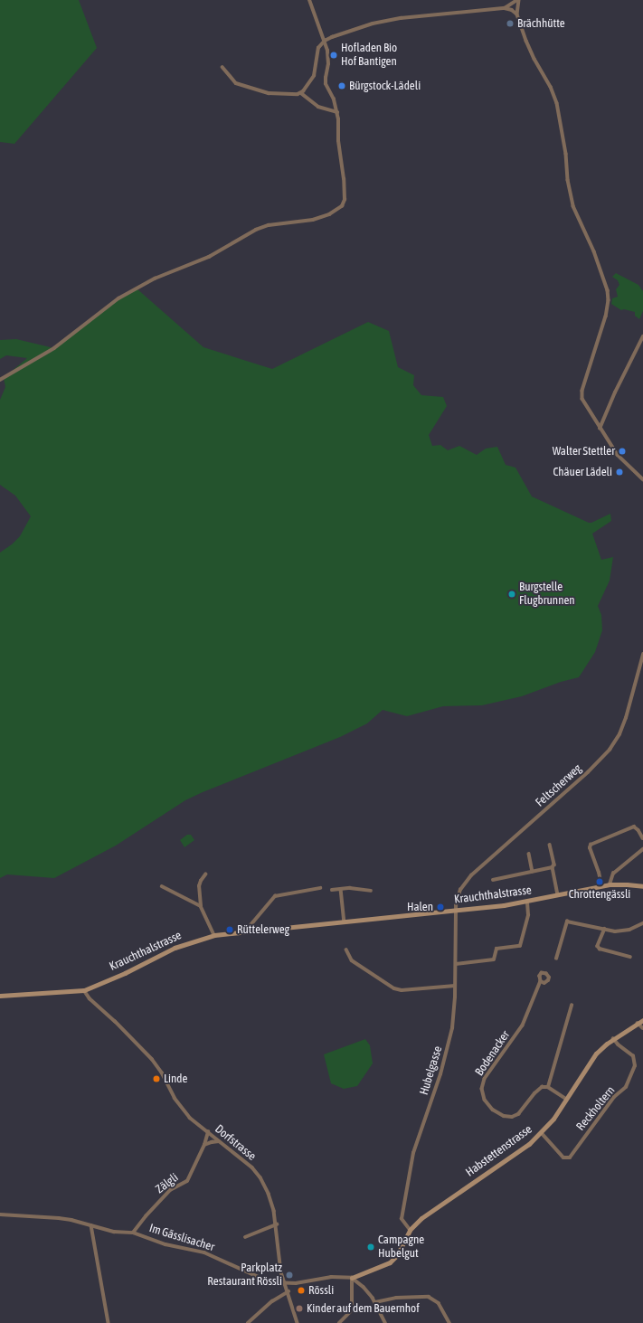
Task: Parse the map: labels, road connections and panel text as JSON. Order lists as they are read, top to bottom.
{
  "streets": {
    "main road": ["Krauchthalstrasse", "Habstettenstrasse"],
    "street": [
      "Feltscherweg",
      "Bodenacker",
      "Hubelgasse",
      "Reckholtern",
      "Dorfstrasse",
      "Zälgli",
      "Im Gässlisacher"
    ]
  },
  "crossings": [
    ["Feltscherweg", "Krauchthalstrasse"],
    ["Feltscherweg", "Hubelgasse"],
    ["Krauchthalstrasse", "Hubelgasse"],
    ["Krauchthalstrasse", "Dorfstrasse"],
    ["Hubelgasse", "Habstettenstrasse"],
    ["Reckholtern", "Habstettenstrasse"],
    ["Dorfstrasse", "Zälgli"],
    ["Dorfstrasse", "Im Gässlisacher"],
    ["Zälgli", "Im Gässlisacher"]
  ],
  "places": [
    "Brächhütte",
    "Hofladen Bio Hof Bantigen",
    "Bürgstock-Lädeli",
    "Walter Stettler",
    "Chäuer Lädeli",
    "Burgstelle Flugbrunnen",
    "Chrottengässli",
    "Halen",
    "Rüttelerweg",
    "Linde",
    "Campagne Hubelgut",
    "Parkplatz Restaurant Rössli",
    "Rössli",
    "Kinder auf dem Bauernhof"
  ]
}
